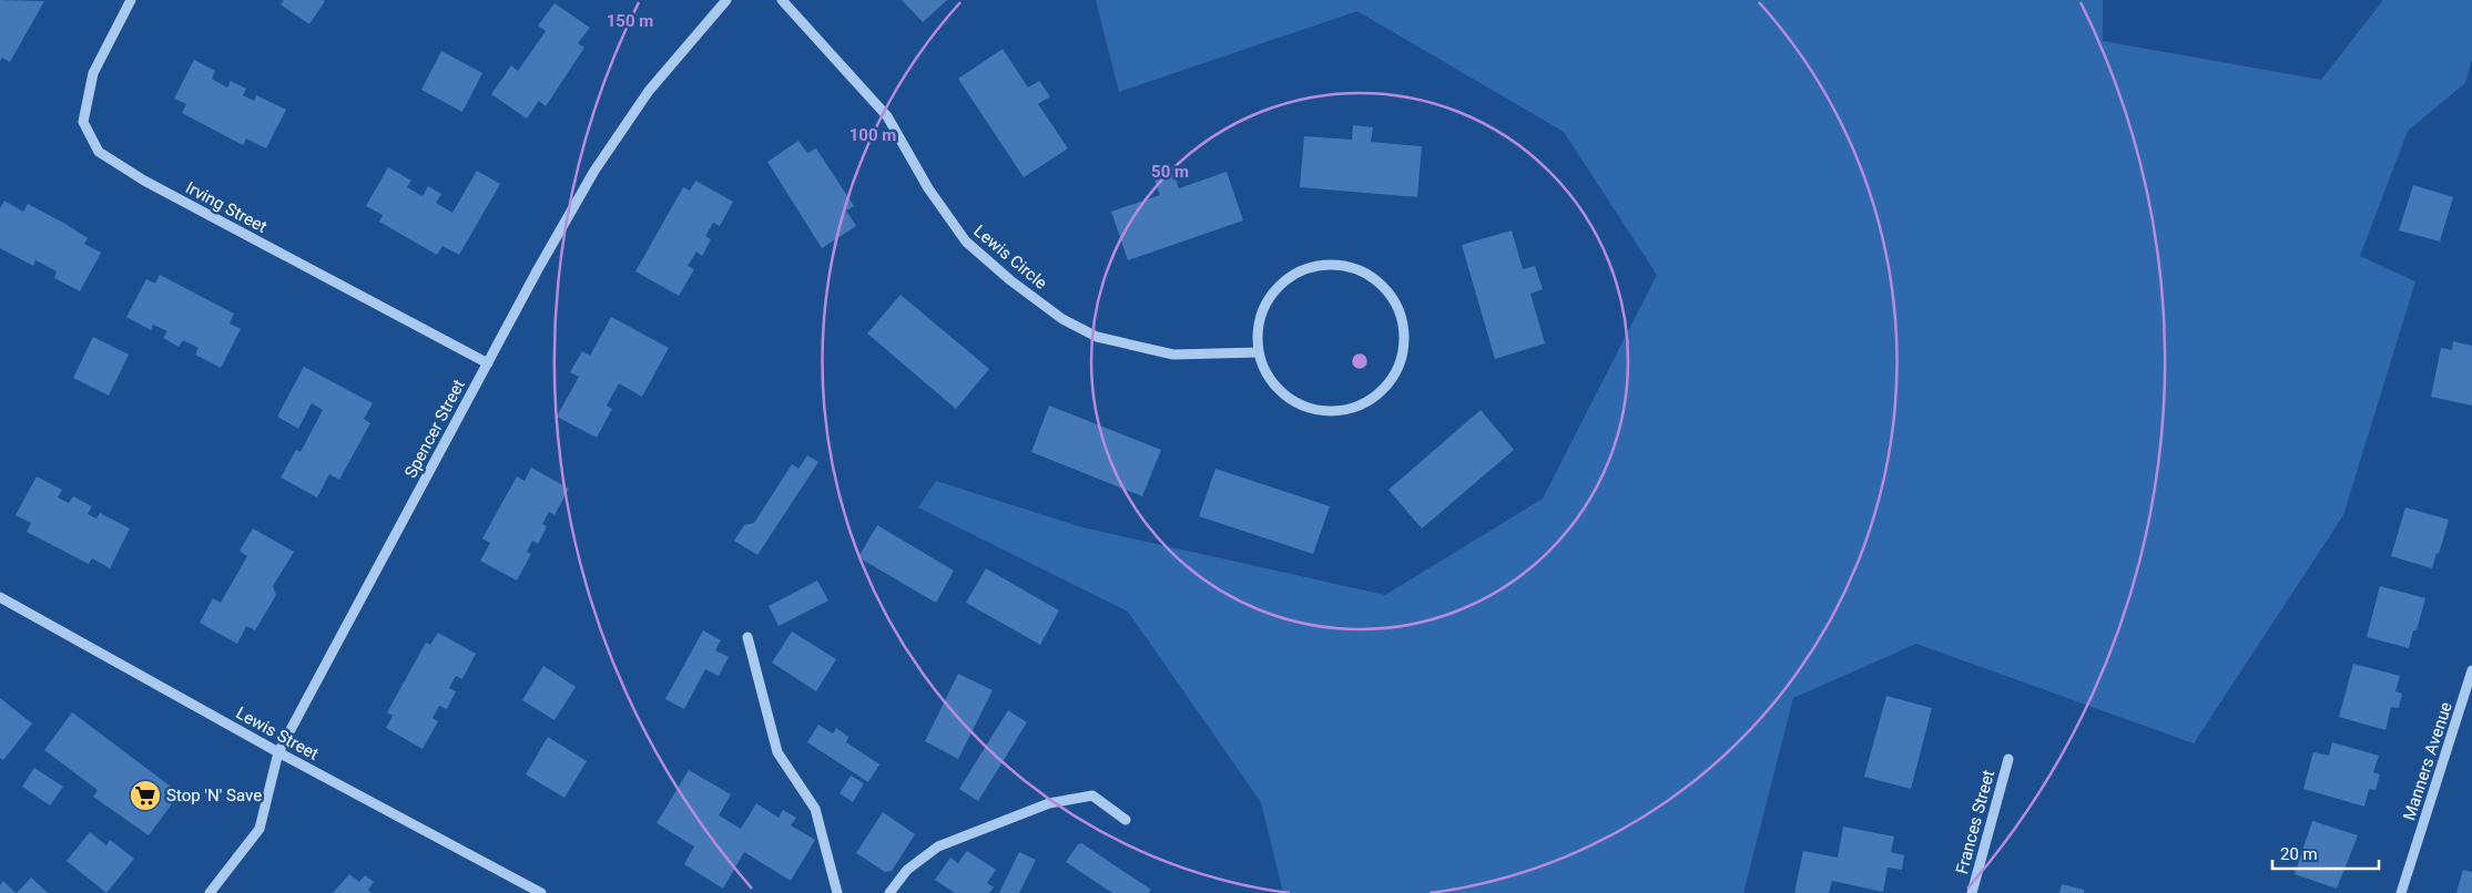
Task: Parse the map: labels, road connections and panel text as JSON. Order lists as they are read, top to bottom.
{
  "streets": {
    "street": [
      "Irving Street",
      "Lewis Circle",
      "Spencer Street",
      "Lewis Street",
      "Manners Avenue",
      "Frances Street"
    ]
  },
  "crossings": [
    ["Irving Street", "Spencer Street"],
    ["Spencer Street", "Lewis Street"]
  ],
  "places": {
    "supermarket": ["Stop 'N' Save"]
  },
  "scale_bar": "20 m",
  "rings": ["150 m", "100 m", "50 m"]
}
